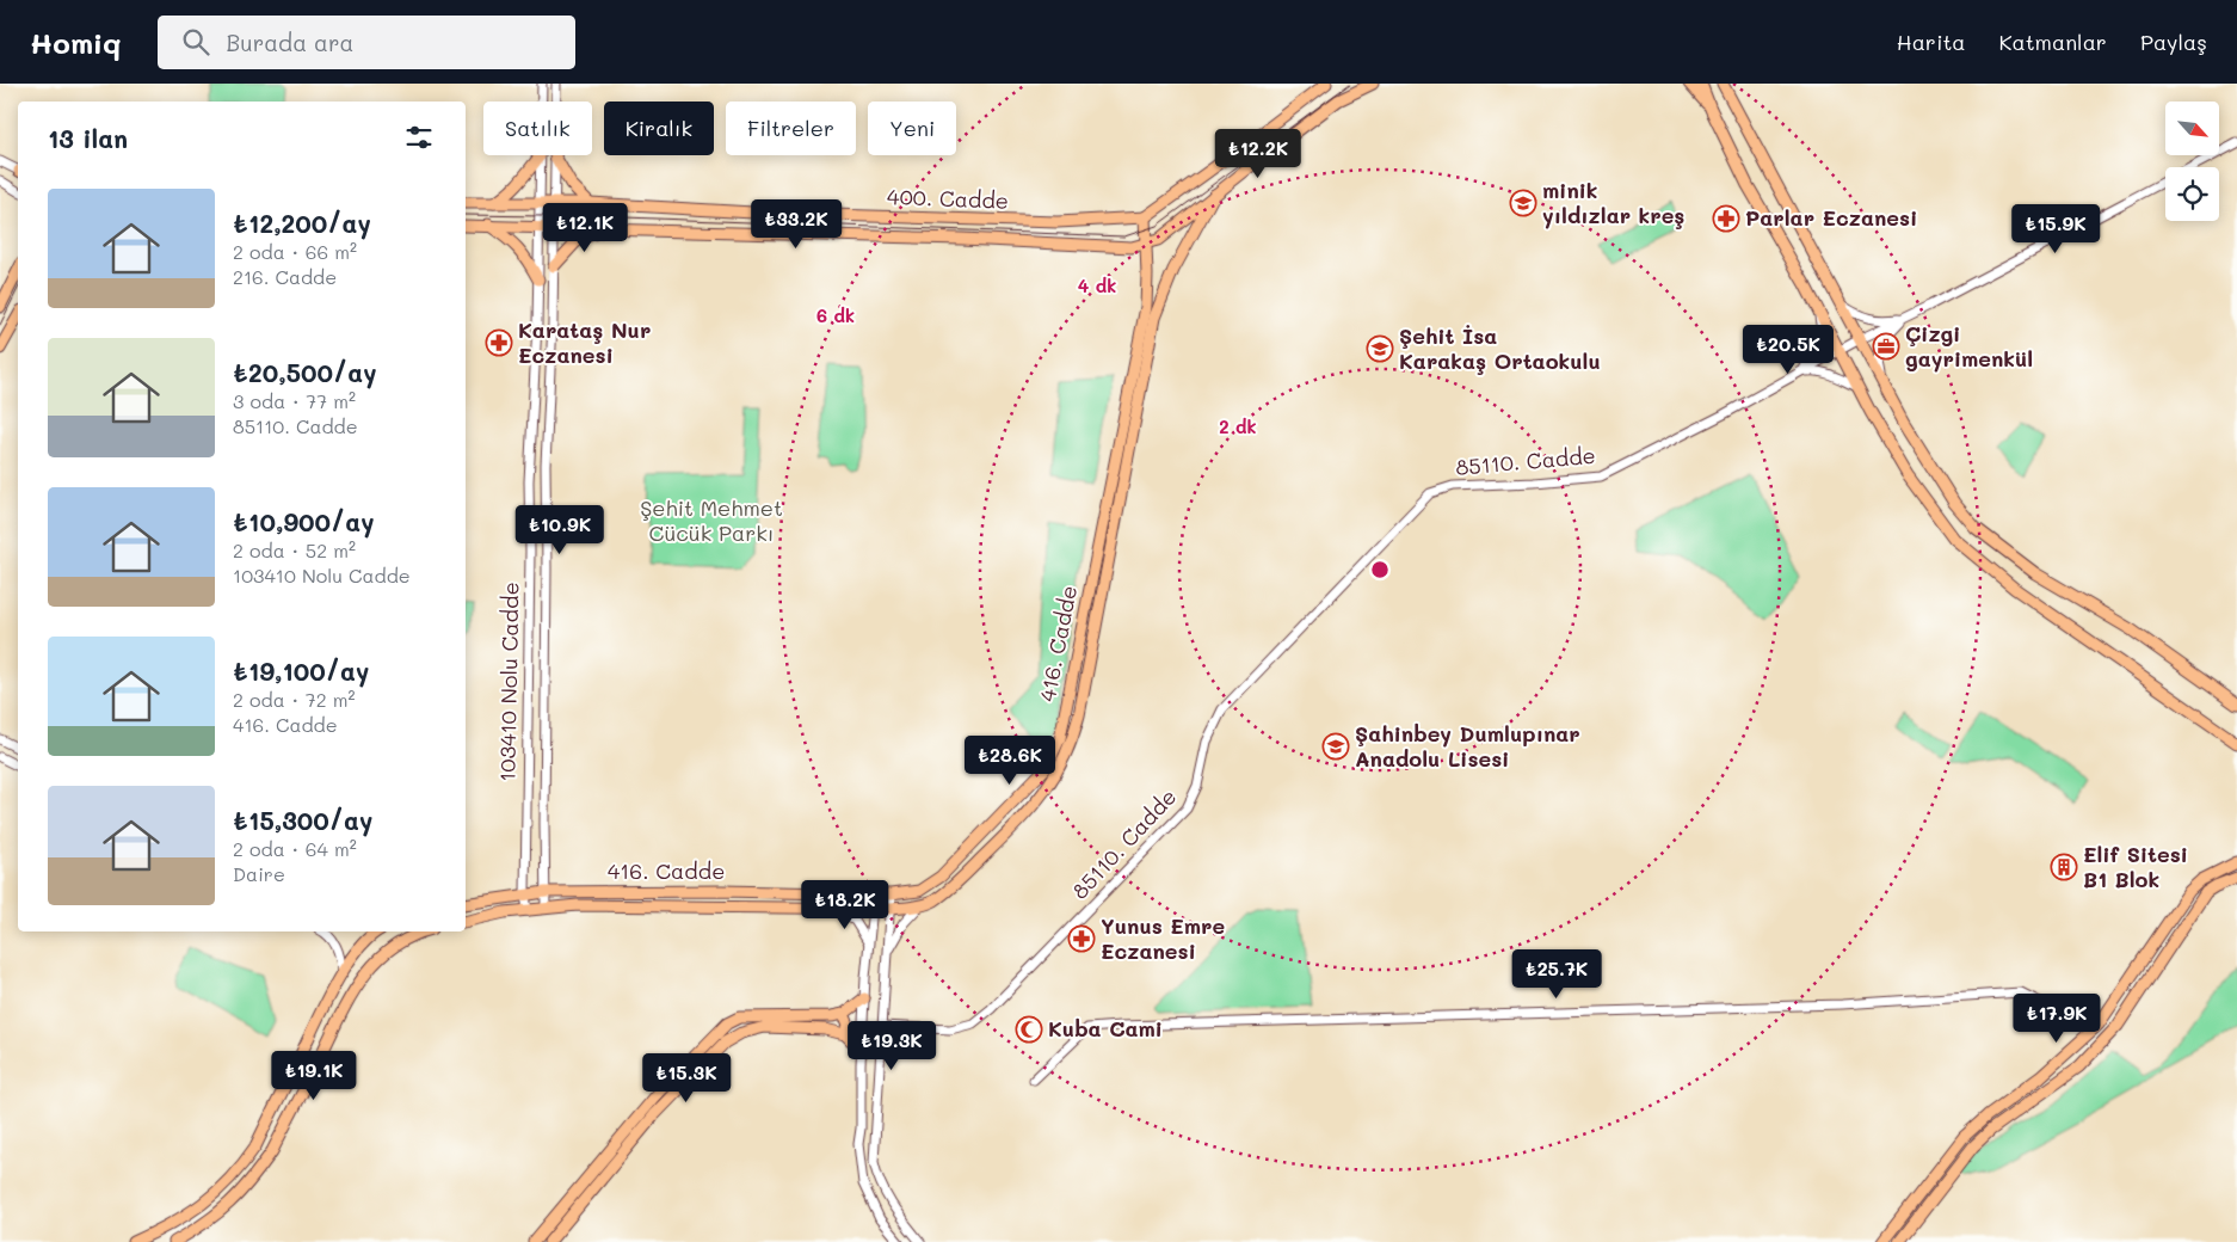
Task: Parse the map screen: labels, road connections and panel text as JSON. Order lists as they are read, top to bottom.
{
  "streets": {
    "main road": ["400. Cadde", "416. Cadde"],
    "street": ["85110. Cadde", "103410 Nolu Cadde"]
  },
  "crossings": [
    ["400. Cadde", "416. Cadde"],
    ["400. Cadde", "103410 Nolu Cadde"],
    ["416. Cadde", "103410 Nolu Cadde"]
  ],
  "parks": ["Şehit Mehmet Cücük Parkı"],
  "places": {
    "school or university": ["minik yıldızlar kreş", "Şehit İsa Karakaş Ortaokulu", "Şahinbey Dumlupınar Anadolu Lisesi"],
    "pharmacy": ["Parlar Eczanesi", "Karataş Nur Eczanesi", "Yunus Emre Eczanesi"],
    "office": ["Çizgi gayrimenkül"],
    "building": ["Elif Sitesi B1 Blok"],
    "mosque": ["Kuba Cami"]
  },
  "north": "bottom right",
  "page": {
    "header": "Homiq",
    "search": "Burada ara",
    "nav": ["Harita", "Katmanlar", "Paylaş"],
    "chip": [
      "Satılık",
      "Kiralık",
      "Filtreler",
      "Yeni"
    ],
    "heading": "13 ilan",
    "price": [
      "₺12.2K",
      "₺33.2K",
      "₺12.1K",
      "₺15.9K",
      "₺20.5K",
      "₺10.9K",
      "₺28.6K",
      "₺18.2K",
      "₺25.7K",
      "₺17.9K",
      "₺19.3K",
      "₺19.1K",
      "₺15.3K"
    ],
    "list": [
      {
        "name": "₺12,200/ay",
        "note": "2 oda · 66 m² · 216. Cadde"
      },
      {
        "name": "₺20,500/ay",
        "note": "3 oda · 77 m² · 85110. Cadde"
      },
      {
        "name": "₺10,900/ay",
        "note": "2 oda · 52 m² · 103410 Nolu Cadde"
      },
      {
        "name": "₺19,100/ay",
        "note": "2 oda · 72 m² · 416. Cadde"
      },
      {
        "name": "₺15,300/ay",
        "note": "2 oda · 64 m² · Daire"
      }
    ]
  },
  "rings": ["4 dk", "6 dk", "2 dk"]
}
